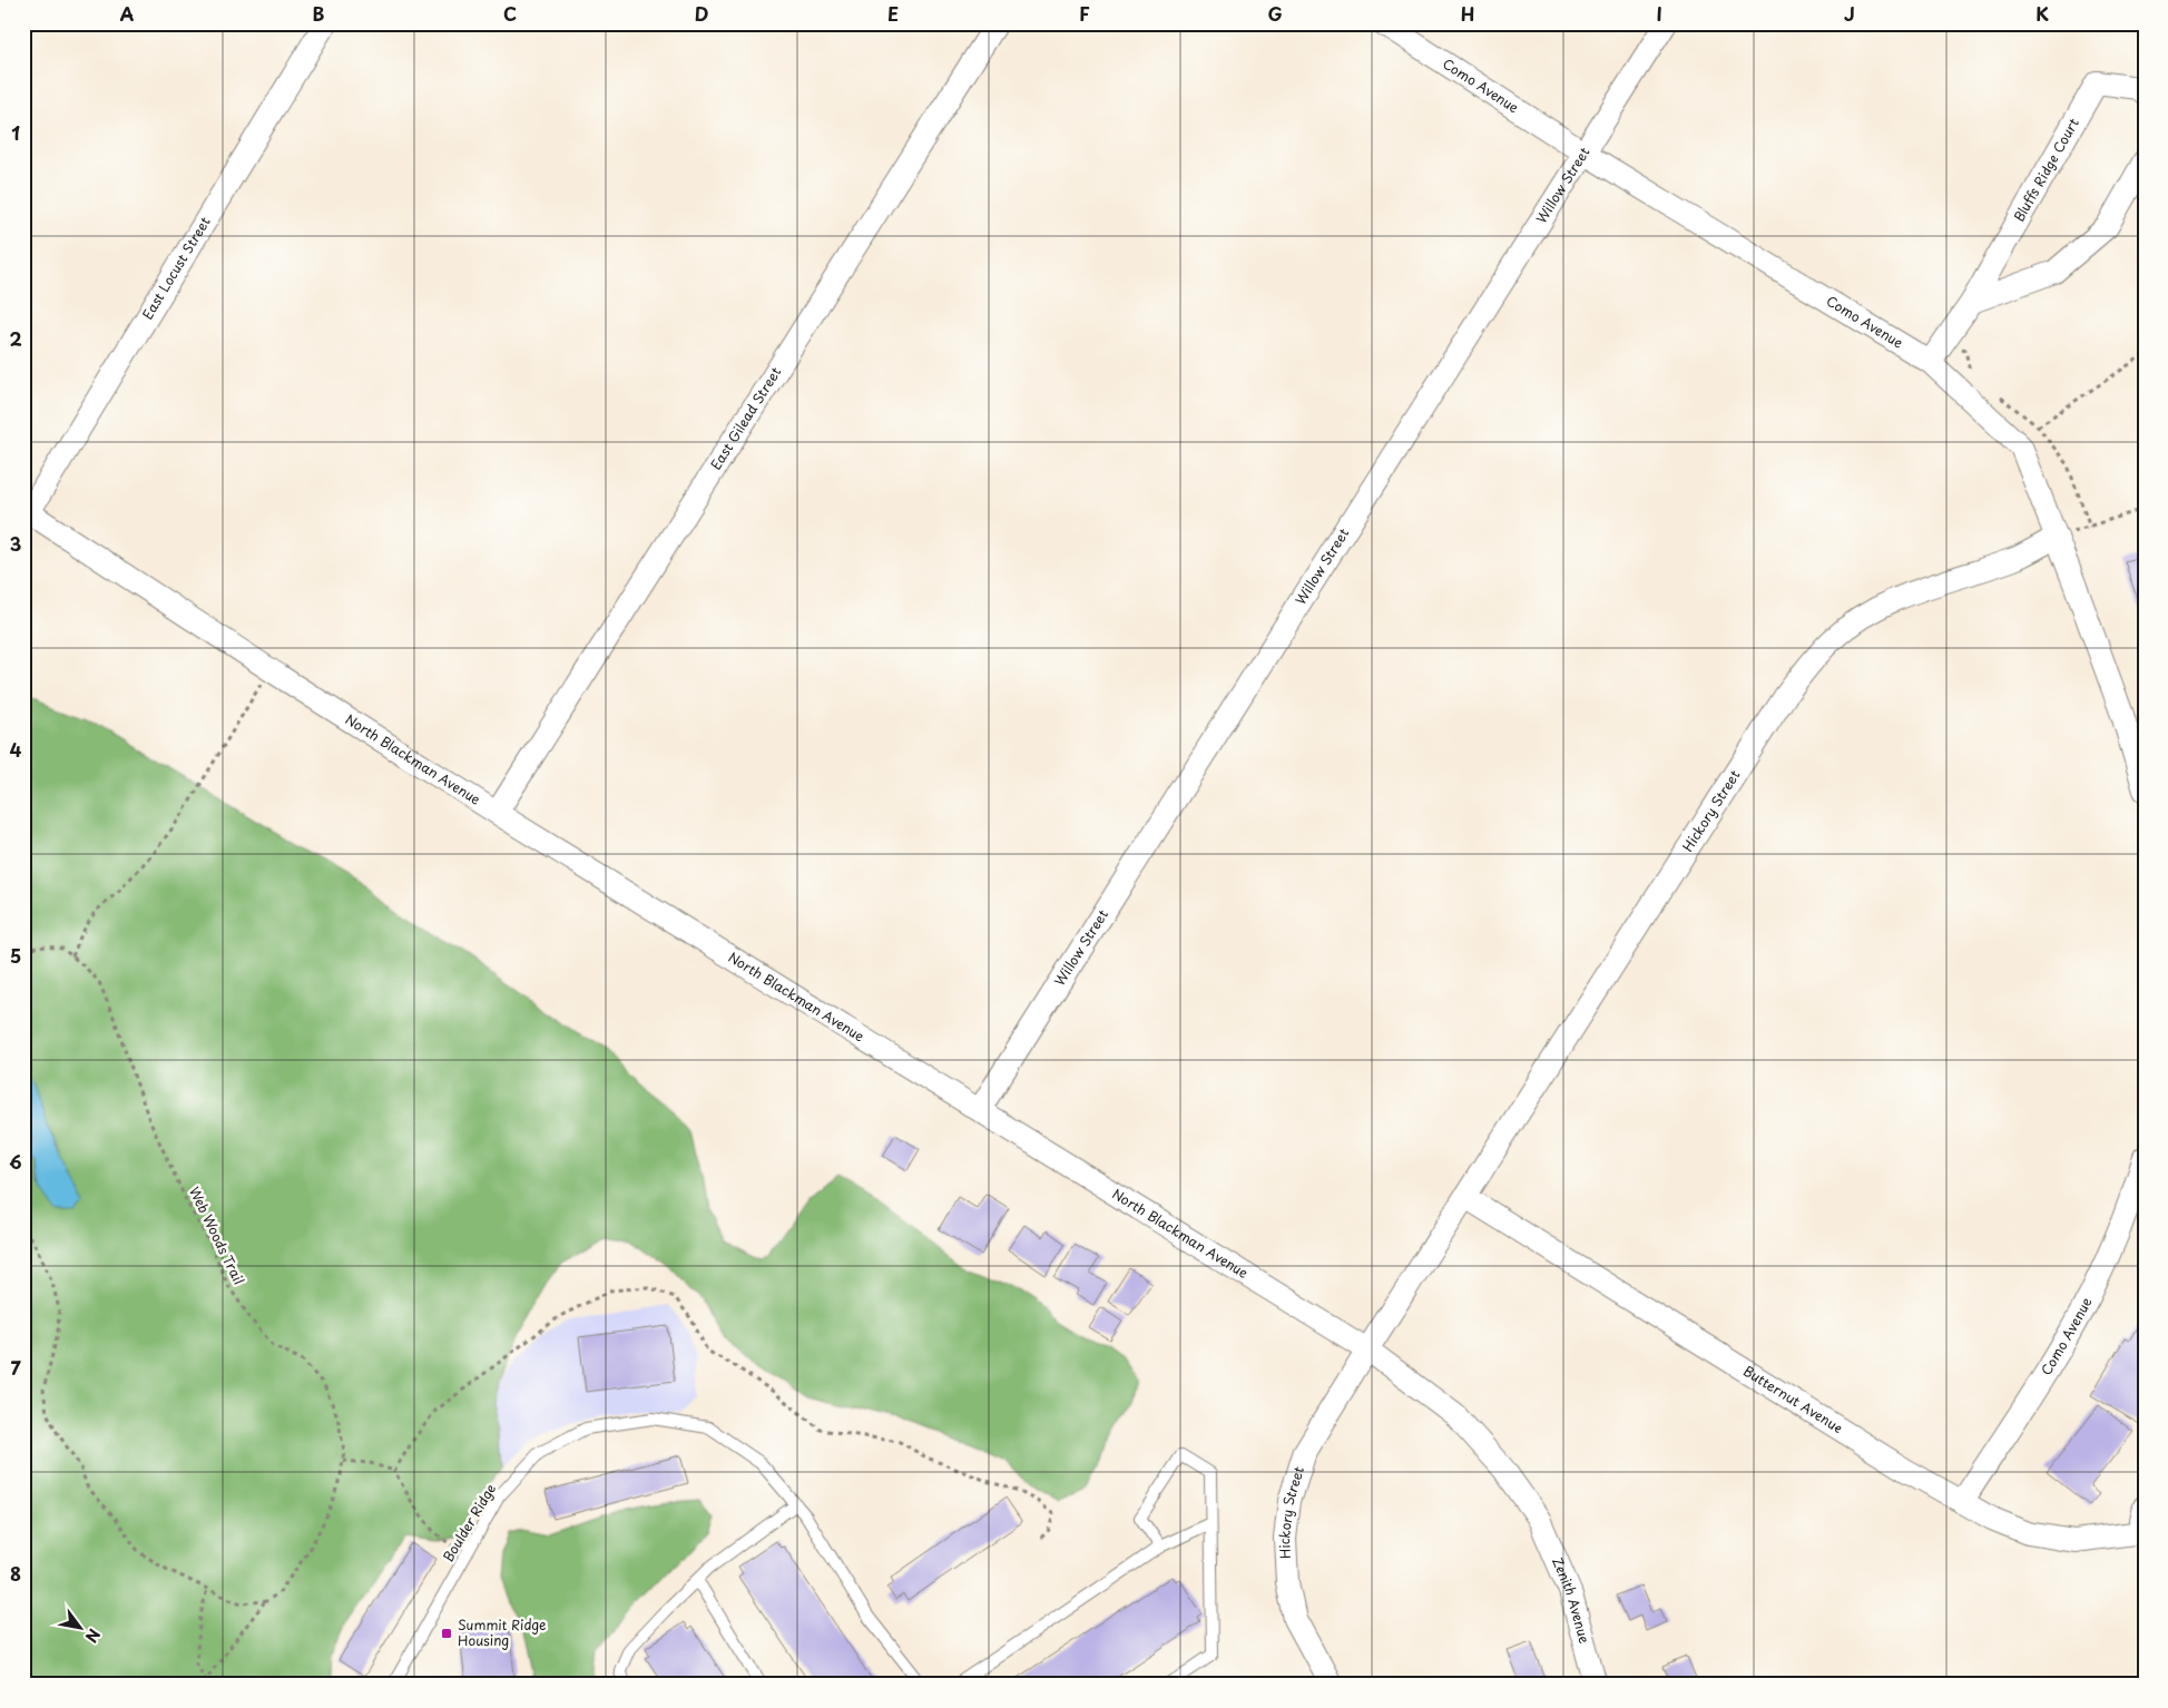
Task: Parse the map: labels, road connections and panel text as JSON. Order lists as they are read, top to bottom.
{
  "streets": {
    "street": [
      "Como Avenue",
      "Bluffs Ridge Court",
      "Willow Street",
      "East Locust Street",
      "East Gilead Street",
      "North Blackman Avenue",
      "Hickory Street",
      "Butternut Avenue",
      "Zenith Avenue"
    ],
    "lane": ["Boulder Ridge"],
    "path": ["Web Woods Trail"]
  },
  "crossings": [
    ["Como Avenue", "Bluffs Ridge Court"],
    ["Como Avenue", "Willow Street"],
    ["Como Avenue", "Hickory Street"],
    ["Como Avenue", "Butternut Avenue"],
    ["Willow Street", "North Blackman Avenue"],
    ["East Locust Street", "North Blackman Avenue"],
    ["East Gilead Street", "North Blackman Avenue"],
    ["North Blackman Avenue", "Hickory Street"],
    ["North Blackman Avenue", "Zenith Avenue"],
    ["Hickory Street", "Butternut Avenue"]
  ],
  "places": {
    "transit": ["Summit Ridge Housing"]
  },
  "north": "bottom right",
  "grid": {
    "columns": [
      "A",
      "B",
      "C",
      "D",
      "E",
      "F",
      "G",
      "H",
      "I",
      "J",
      "K"
    ],
    "rows": [
      "1",
      "2",
      "3",
      "4",
      "5",
      "6",
      "7",
      "8"
    ]
  }
}
